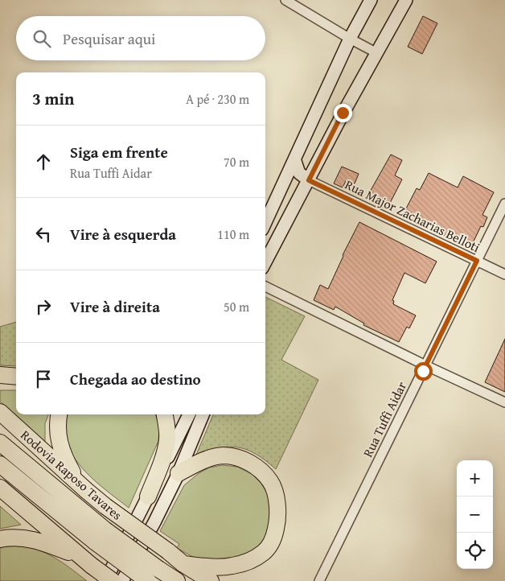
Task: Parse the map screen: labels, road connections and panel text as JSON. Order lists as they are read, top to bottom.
{
  "streets": {
    "highway": ["Rodovia Raposo Tavares"],
    "street": ["Rua Major Zacharias Belloti", "Rua Tuffi Aidar"]
  },
  "crossings": [
    ["Rua Major Zacharias Belloti", "Rua Tuffi Aidar"]
  ],
  "page": {
    "search": "Pesquisar aqui",
    "heading": ["3 min", "A pé · 230 m"],
    "list": [
      ["Siga em frente", "Rua Tuffi Aidar", "70 m"],
      ["Vire à esquerda", "110 m"],
      ["Vire à direita", "50 m"],
      "Chegada ao destino"
    ],
    "map_buttons": ["+", "−"]
  }
}
